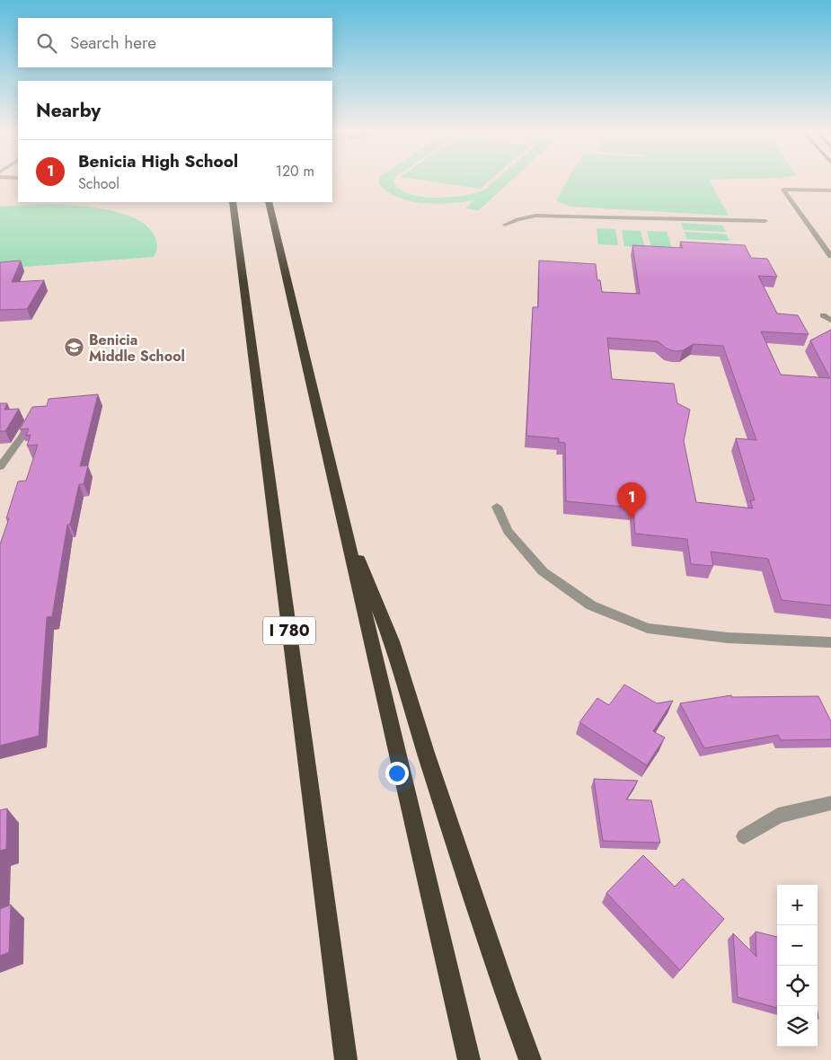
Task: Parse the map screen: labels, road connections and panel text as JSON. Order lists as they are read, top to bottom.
{
  "streets": {
    "highway": ["I 780"]
  },
  "places": {
    "school or university": ["Benicia Middle School"]
  },
  "page": {
    "search": "Search here",
    "heading": "Nearby",
    "list": [
      {
        "mark": "1",
        "name": "Benicia High School",
        "note": "School",
        "value": "120 m"
      }
    ],
    "pins": "1",
    "map_buttons": ["+", "−"]
  }
}
